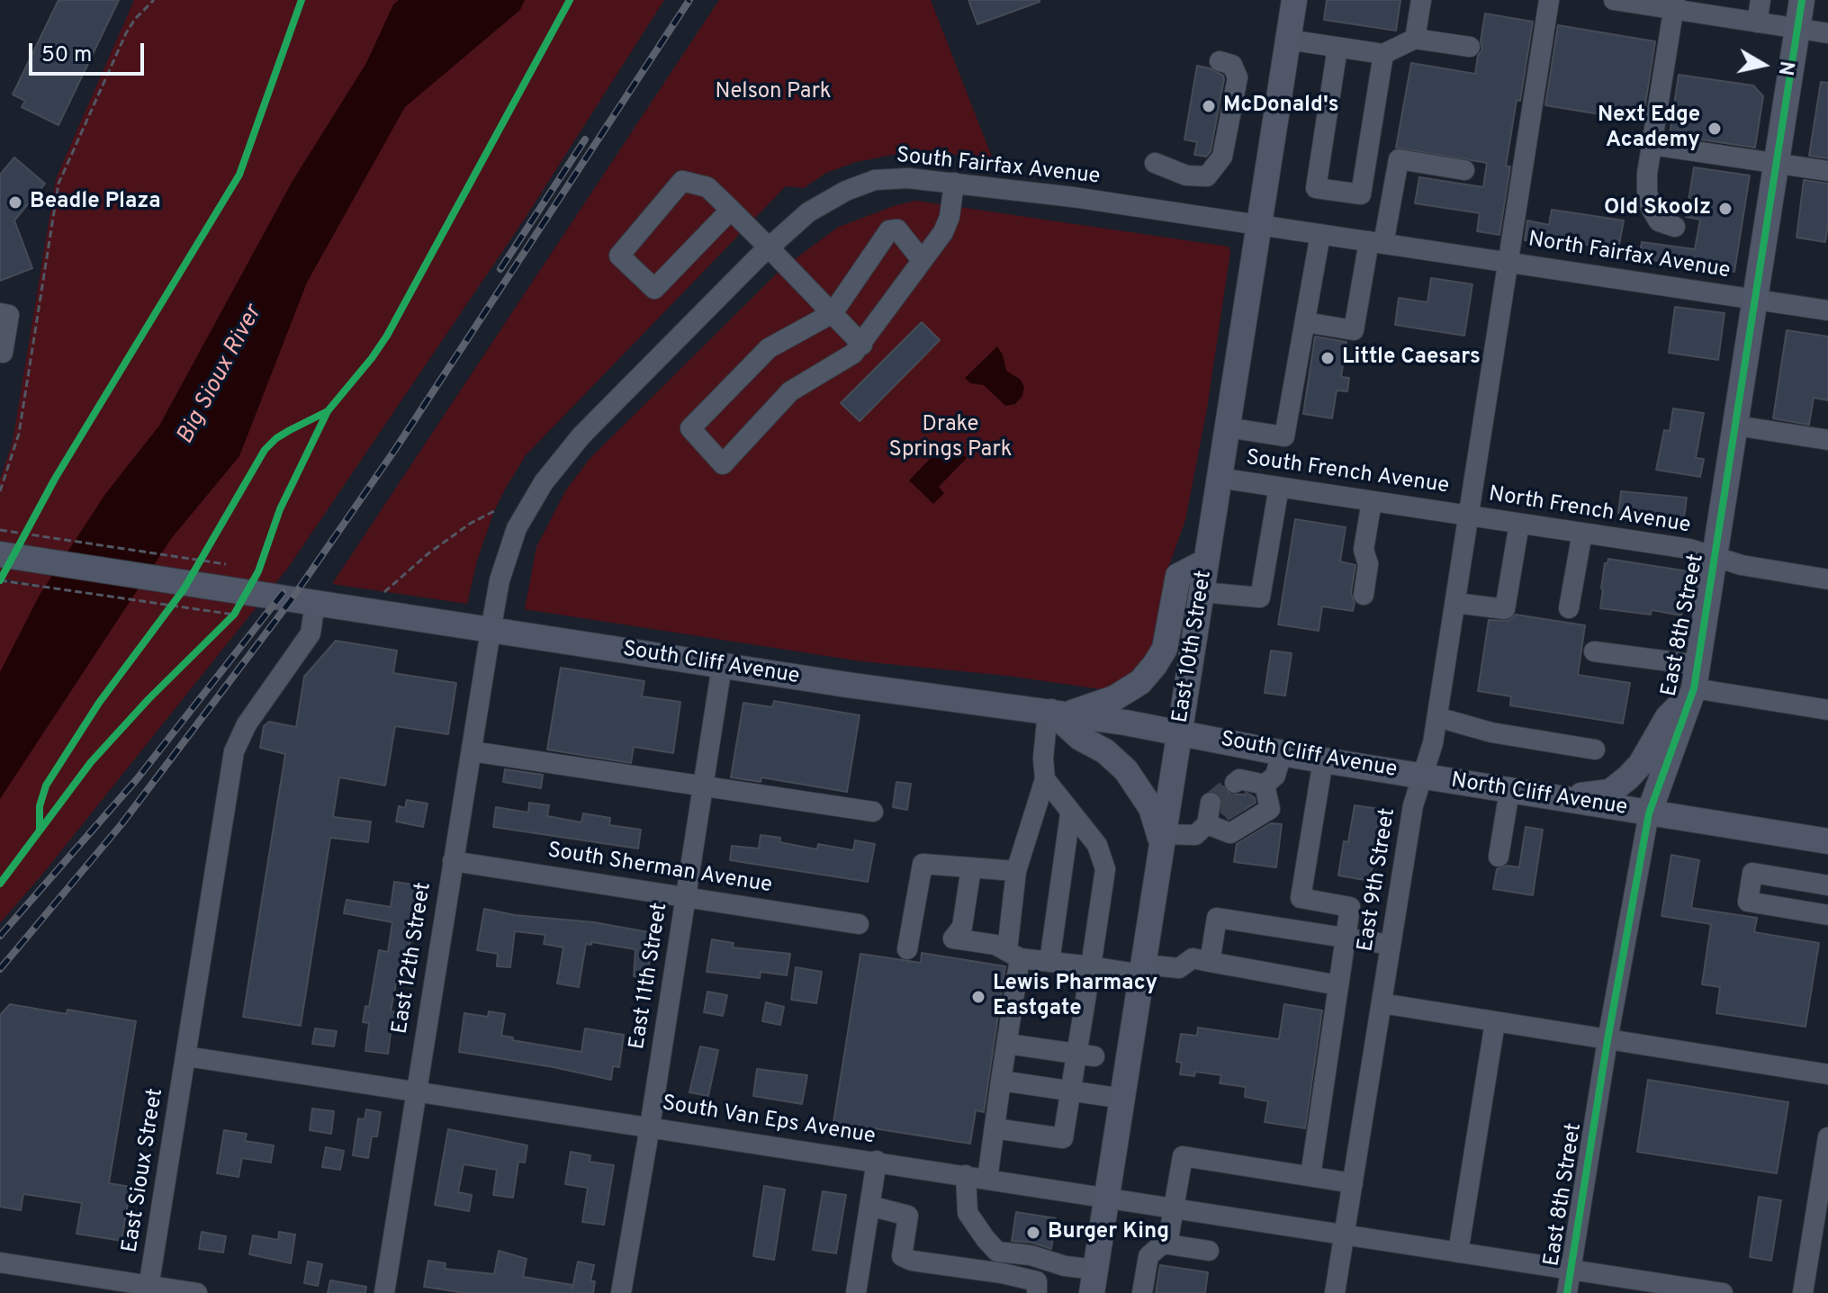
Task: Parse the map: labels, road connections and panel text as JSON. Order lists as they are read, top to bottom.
{
  "streets": {
    "main road": [
      "East 8th Street",
      "East 10th Street",
      "South Cliff Avenue",
      "North Cliff Avenue"
    ],
    "street": [
      "South Fairfax Avenue",
      "North Fairfax Avenue",
      "South French Avenue",
      "North French Avenue",
      "South Sherman Avenue",
      "East 9th Street",
      "East 12th Street",
      "East 11th Street",
      "South Van Eps Avenue",
      "East Sioux Street"
    ]
  },
  "crossings": [
    ["South Fairfax Avenue", "North Fairfax Avenue"],
    ["South Fairfax Avenue", "East 10th Street"],
    ["South Fairfax Avenue", "South Cliff Avenue"],
    ["South Fairfax Avenue", "East 9th Street"],
    ["South Fairfax Avenue", "East 12th Street"],
    ["North Fairfax Avenue", "East 8th Street"],
    ["North Fairfax Avenue", "East 9th Street"],
    ["South French Avenue", "North French Avenue"],
    ["South French Avenue", "East 10th Street"],
    ["South French Avenue", "East 9th Street"],
    ["North French Avenue", "East 8th Street"],
    ["North French Avenue", "East 9th Street"],
    ["East 8th Street", "North Cliff Avenue"],
    ["East 8th Street", "South Van Eps Avenue"],
    ["East 10th Street", "South Cliff Avenue"],
    ["East 10th Street", "South Van Eps Avenue"],
    ["South Cliff Avenue", "North Cliff Avenue"],
    ["South Cliff Avenue", "East 9th Street"],
    ["South Cliff Avenue", "East 12th Street"],
    ["South Cliff Avenue", "East 11th Street"],
    ["South Cliff Avenue", "East Sioux Street"],
    ["North Cliff Avenue", "East 9th Street"],
    ["South Sherman Avenue", "East 12th Street"],
    ["South Sherman Avenue", "East 11th Street"],
    ["East 9th Street", "South Van Eps Avenue"],
    ["East 12th Street", "South Van Eps Avenue"],
    ["East 11th Street", "South Van Eps Avenue"],
    ["South Van Eps Avenue", "East Sioux Street"]
  ],
  "water": ["Big Sioux River"],
  "parks": ["Nelson Park", "Drake Springs Park"],
  "places": [
    "McDonald's",
    "Next Edge Academy",
    "Beadle Plaza",
    "Old Skoolz",
    "Little Caesars",
    "Lewis Pharmacy Eastgate",
    "Burger King"
  ],
  "scale_bar": "50 m",
  "north": "right"
}
